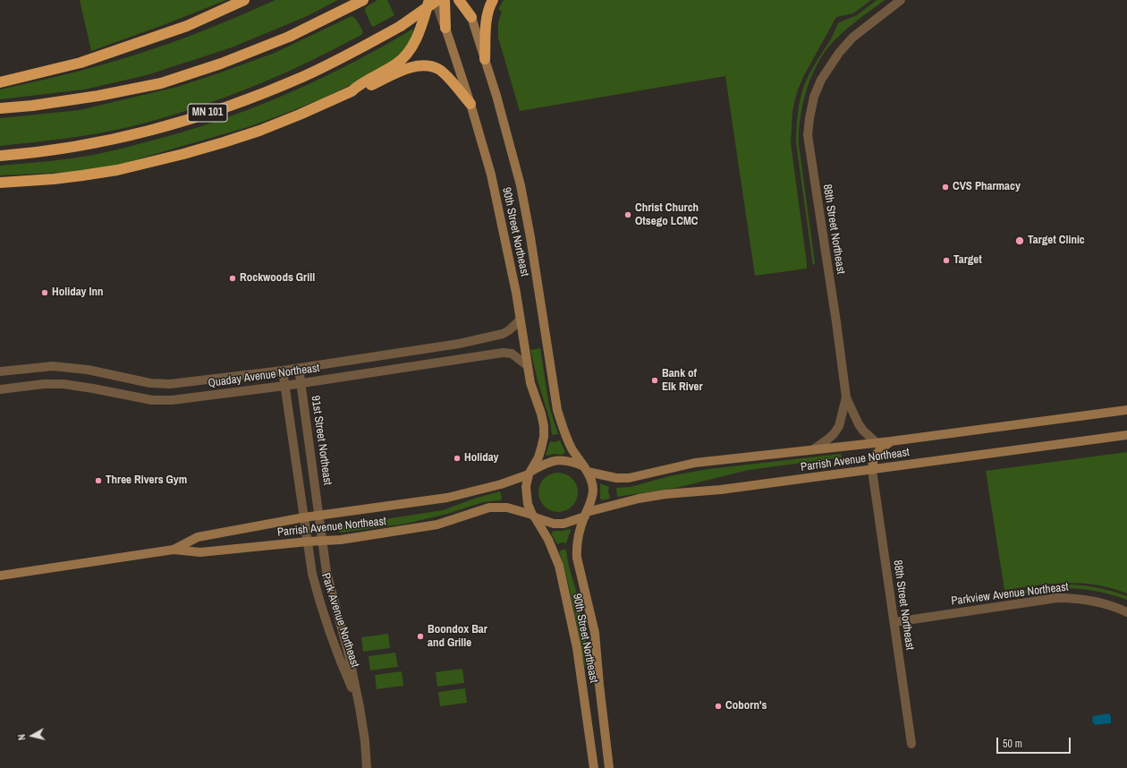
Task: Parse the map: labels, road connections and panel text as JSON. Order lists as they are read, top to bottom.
{
  "streets": {
    "highway": ["MN 101"],
    "main road": ["90th Street Northeast", "Parrish Avenue Northeast"],
    "street": [
      "88th Street Northeast",
      "Quaday Avenue Northeast",
      "91st Street Northeast",
      "Parkview Avenue Northeast",
      "Park Avenue Northeast"
    ]
  },
  "crossings": [
    ["MN 101", "90th Street Northeast"],
    ["88th Street Northeast", "Parrish Avenue Northeast"],
    ["88th Street Northeast", "Parkview Avenue Northeast"],
    ["90th Street Northeast", "Quaday Avenue Northeast"],
    ["90th Street Northeast", "Parrish Avenue Northeast"],
    ["Quaday Avenue Northeast", "91st Street Northeast"],
    ["91st Street Northeast", "Parrish Avenue Northeast"],
    ["91st Street Northeast", "Park Avenue Northeast"],
    ["Parrish Avenue Northeast", "Park Avenue Northeast"]
  ],
  "places": [
    "CVS Pharmacy",
    "Christ Church Otsego LCMC",
    "Target Clinic",
    "Target",
    "Rockwoods Grill",
    "Holiday Inn",
    "Bank of Elk River",
    "Holiday",
    "Three Rivers Gym",
    "Boondox Bar and Grille",
    "Coborn's"
  ],
  "scale_bar": "50 m",
  "north": "left"
}
